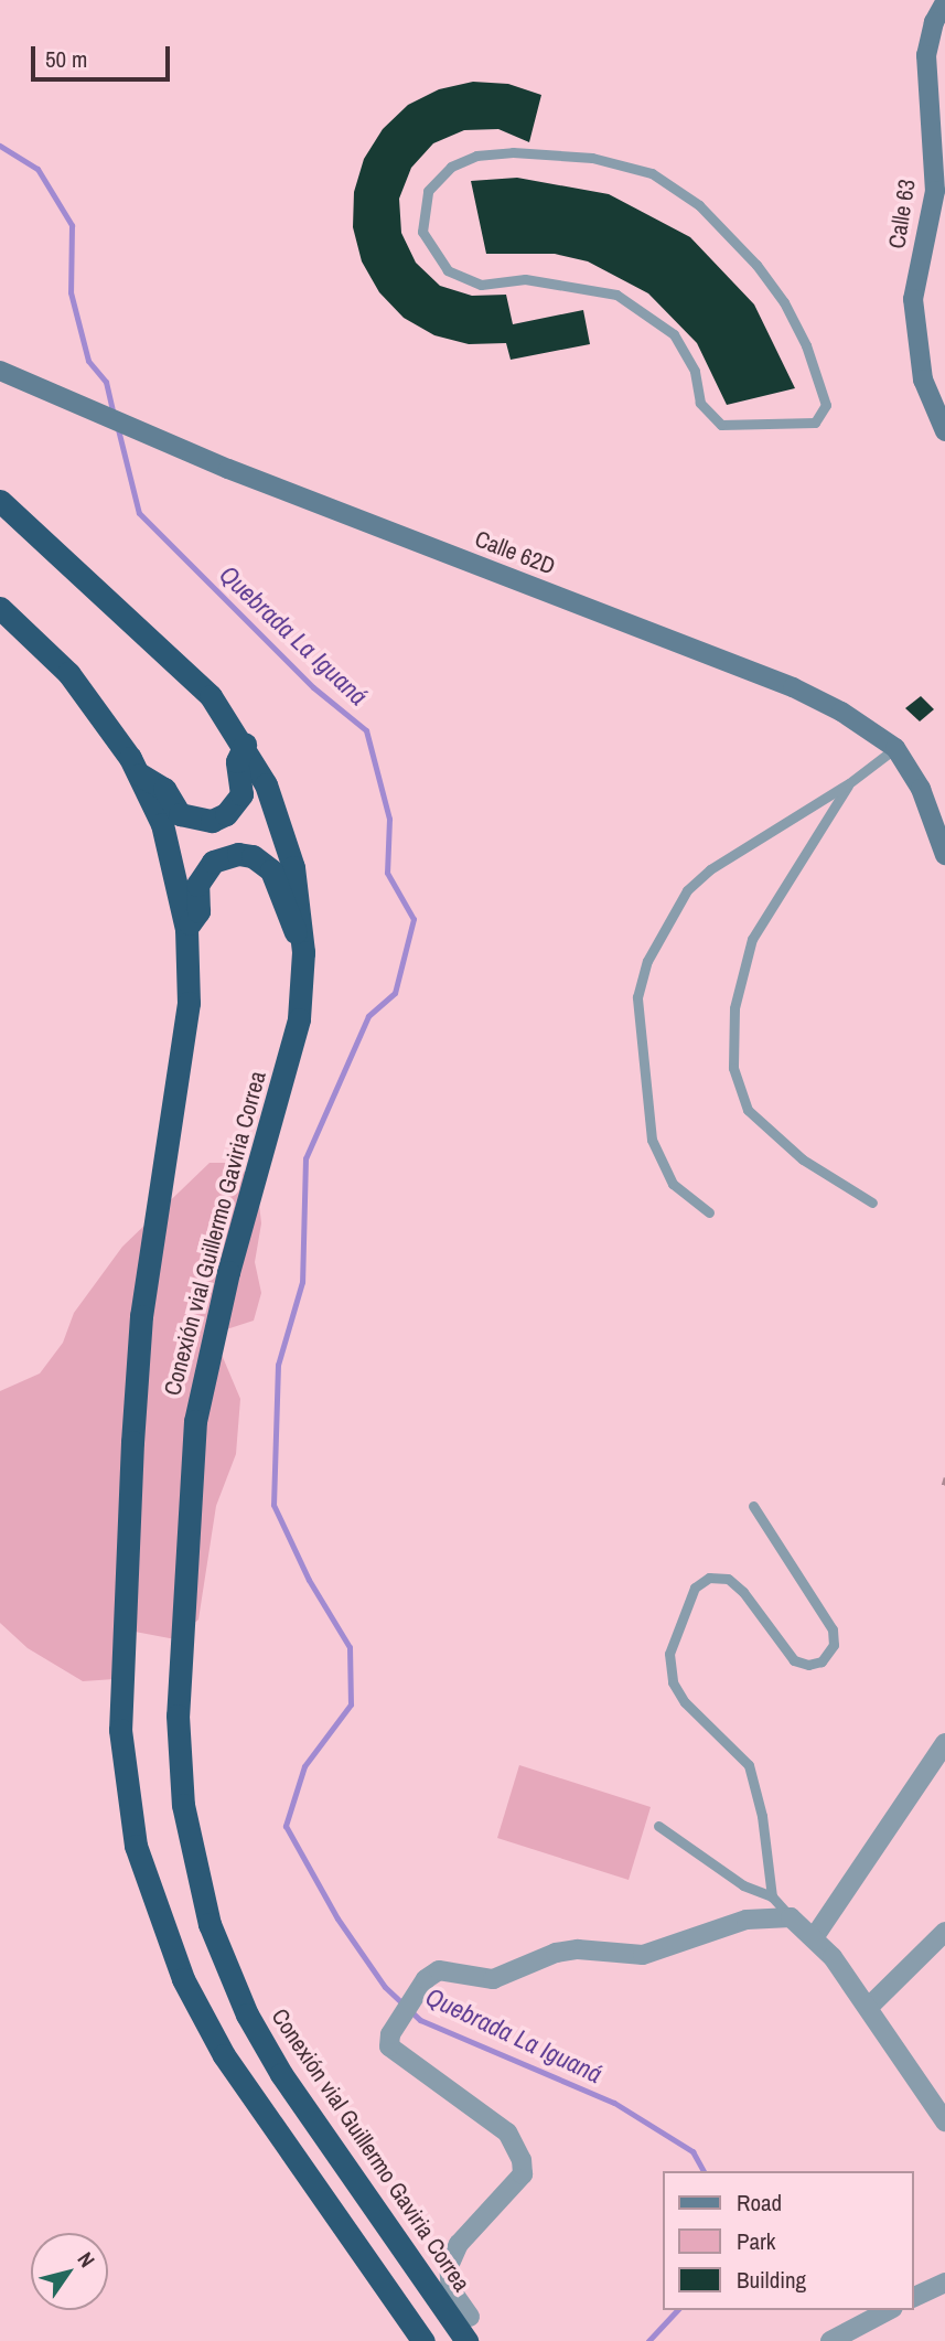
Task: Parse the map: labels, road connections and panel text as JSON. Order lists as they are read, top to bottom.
{
  "streets": {
    "highway": ["Conexión vial Guillermo Gaviria Correa"],
    "main road": ["Calle 63", "Calle 62D"]
  },
  "water": ["Quebrada La Iguaná"],
  "legend": ["Road", "Park", "Building"],
  "scale_bar": "50 m",
  "north": "top right"
}
